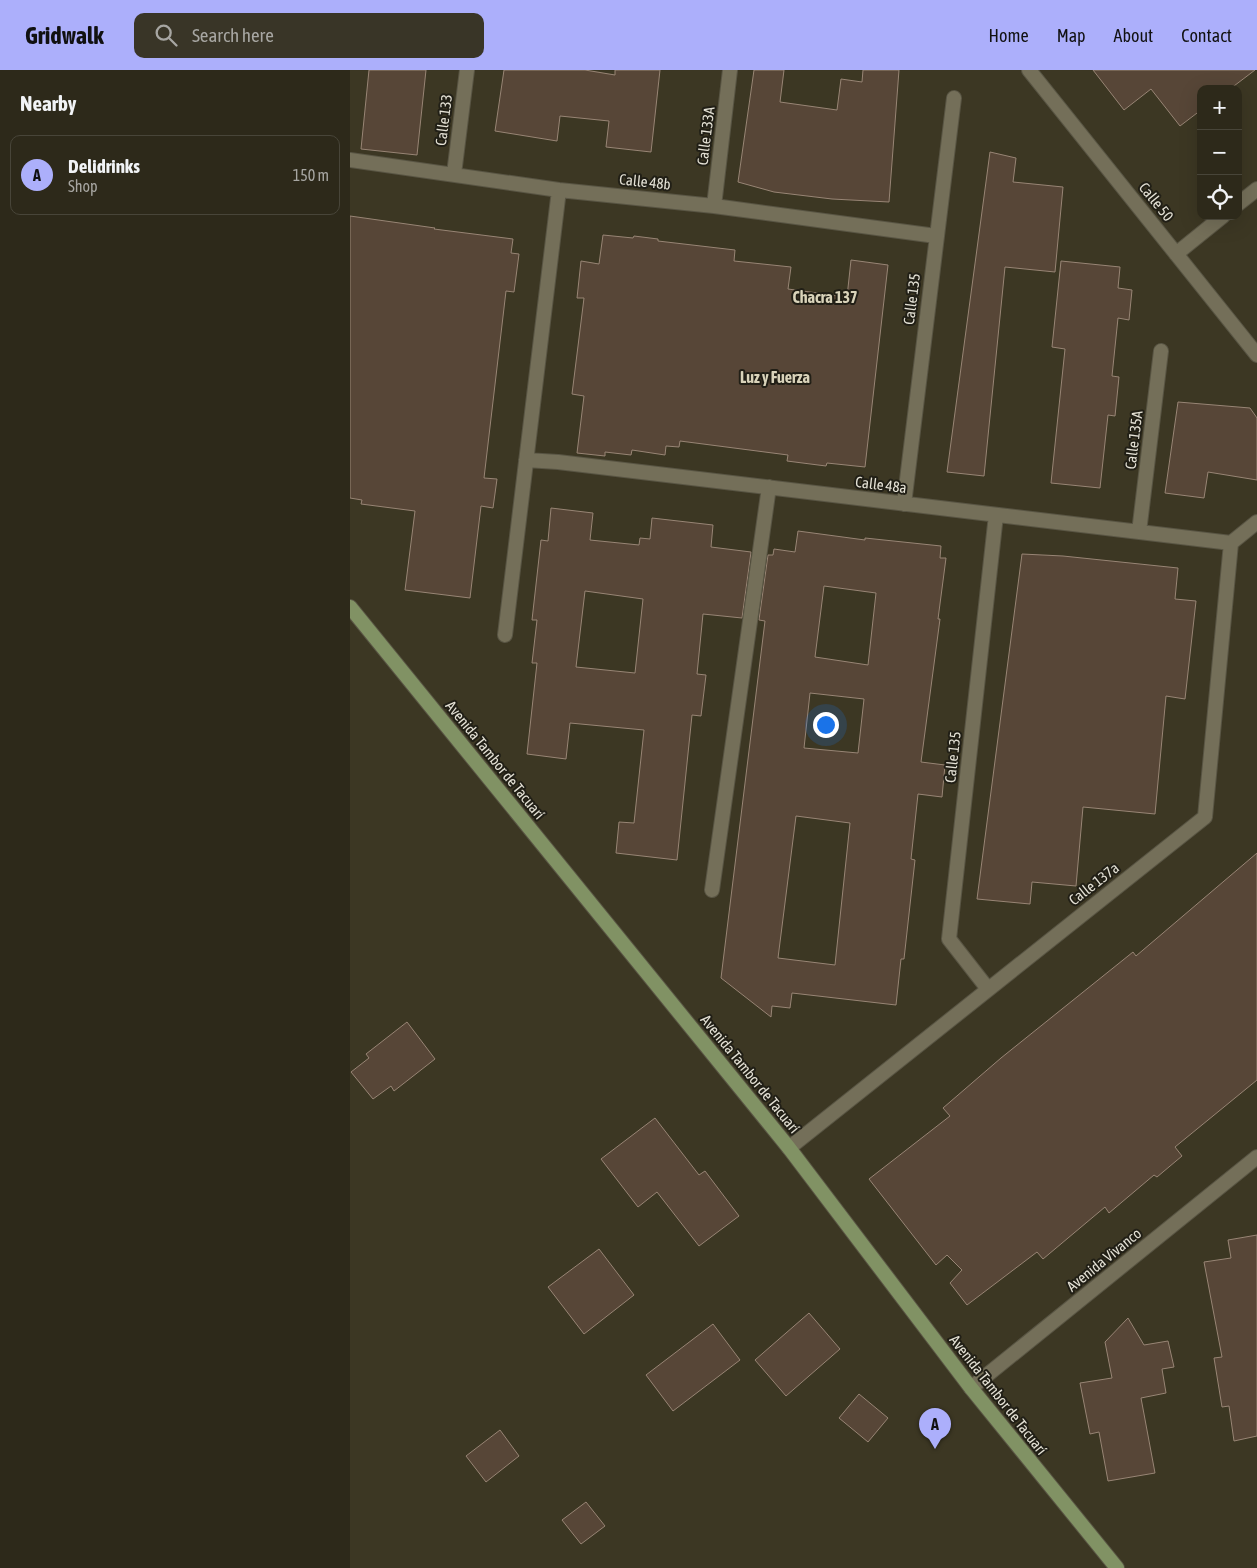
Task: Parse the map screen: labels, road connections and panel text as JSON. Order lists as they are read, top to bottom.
{
  "streets": {
    "main road": ["Avenida Tambor de Tacuarí"],
    "street": [
      "Calle 133",
      "Calle 133A",
      "Calle 48b",
      "Calle 50",
      "Calle 135",
      "Calle 135A",
      "Calle 48a",
      "Calle 137a",
      "Avenida Vivanco"
    ]
  },
  "crossings": [
    ["Calle 133", "Calle 48b"],
    ["Calle 133A", "Calle 48b"],
    ["Calle 48b", "Calle 135"],
    ["Calle 135", "Calle 48a"],
    ["Calle 135", "Calle 137a"],
    ["Calle 135A", "Calle 48a"],
    ["Calle 48a", "Calle 137a"],
    ["Avenida Tambor de Tacuarí", "Calle 137a"],
    ["Avenida Tambor de Tacuarí", "Avenida Vivanco"]
  ],
  "districts": ["Chacra 137", "Luz y Fuerza"],
  "page": {
    "header": "Gridwalk",
    "search": "Search here",
    "nav": [
      "Home",
      "Map",
      "About",
      "Contact"
    ],
    "heading": "Nearby",
    "map_buttons": ["+", "−"],
    "list": [
      {
        "mark": "A",
        "name": "Delidrinks",
        "note": "Shop",
        "value": "150 m"
      }
    ],
    "pins": "A"
  }
}
